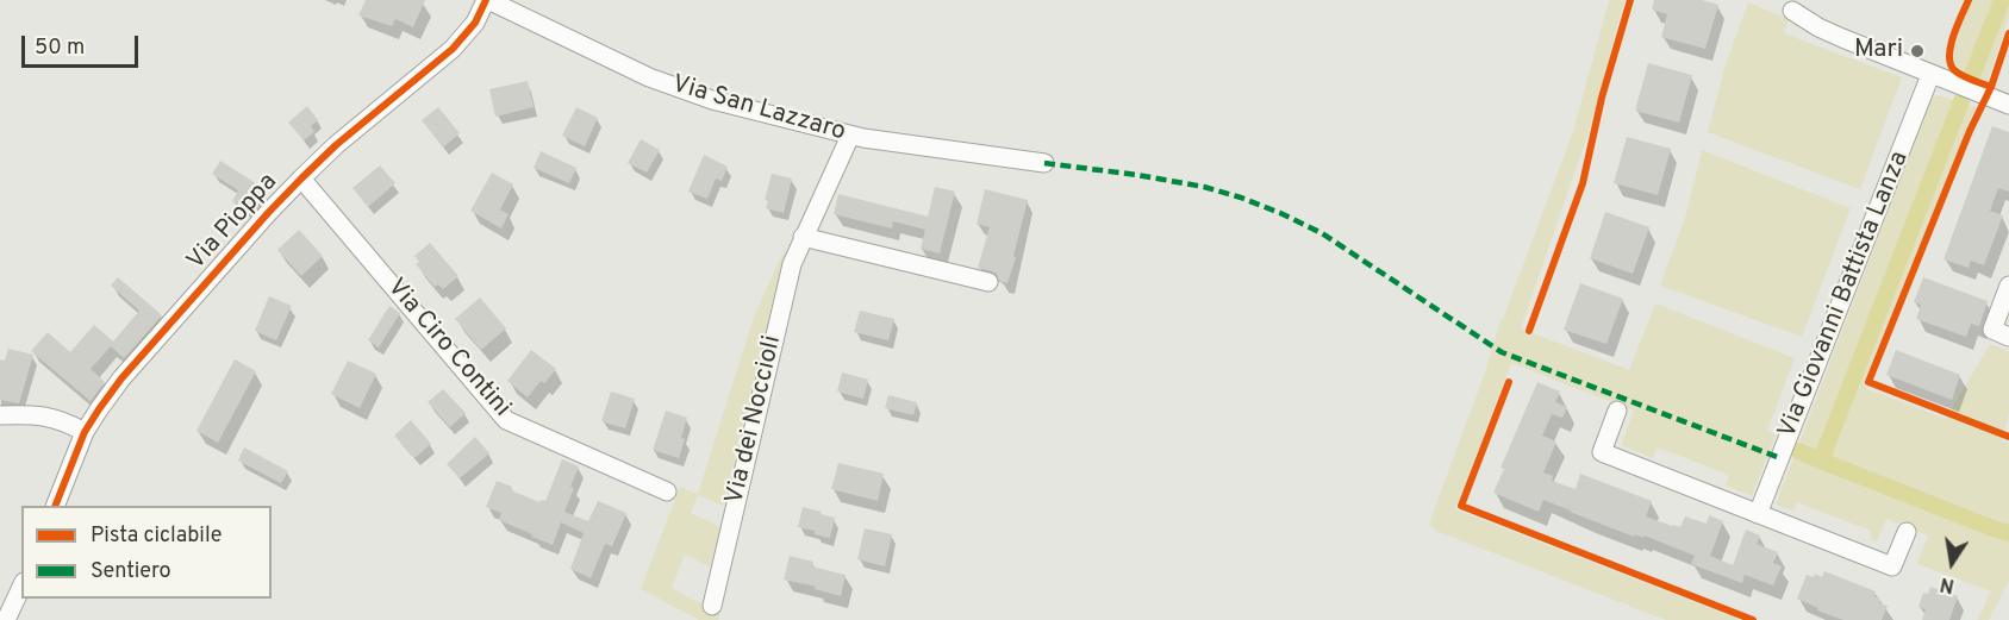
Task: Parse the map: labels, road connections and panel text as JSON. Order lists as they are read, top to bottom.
{
  "streets": {
    "street": [
      "Via San Lazzaro",
      "Via Pioppa",
      "Via Giovanni Battista Lanza",
      "Via Ciro Contini",
      "Via dei Noccioli"
    ]
  },
  "crossings": [
    ["Via San Lazzaro", "Via Pioppa"],
    ["Via San Lazzaro", "Via dei Noccioli"],
    ["Via Pioppa", "Via Ciro Contini"]
  ],
  "places": ["Mari"],
  "legend": ["Pista ciclabile", "Sentiero"],
  "scale_bar": "50 m",
  "north": "bottom"
}
